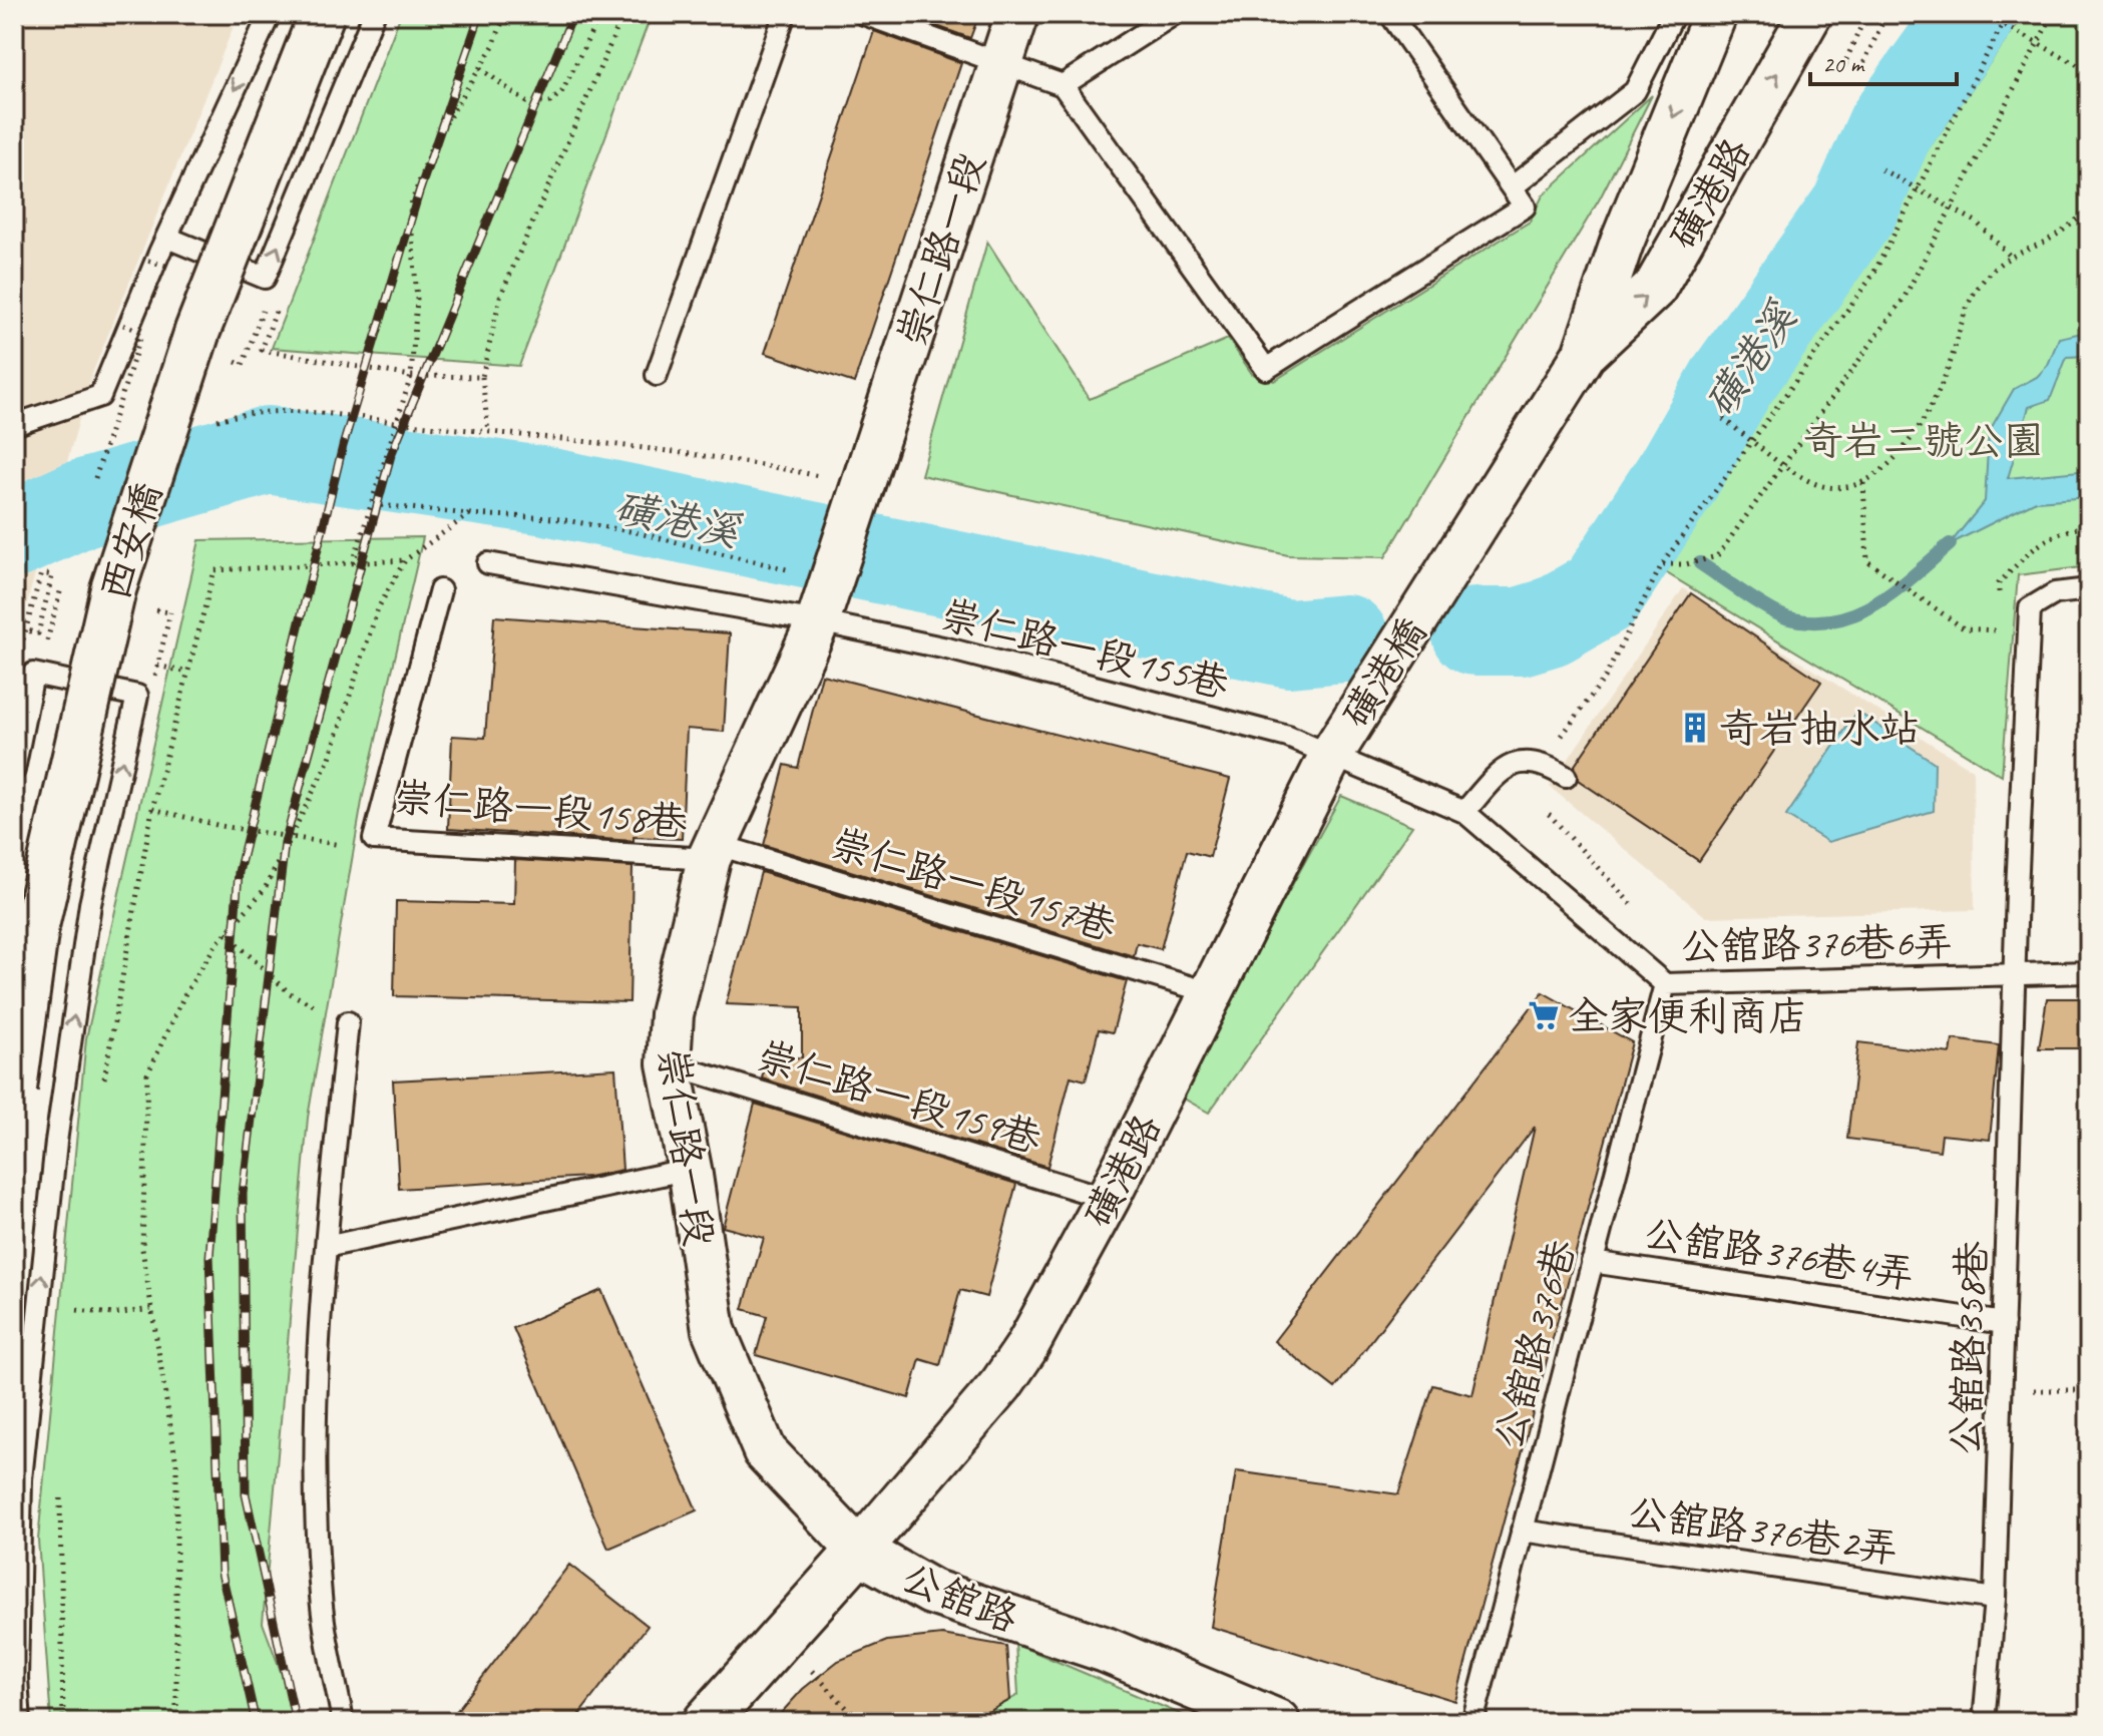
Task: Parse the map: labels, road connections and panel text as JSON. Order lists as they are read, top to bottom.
{
  "streets": {
    "street": [
      "磺港路",
      "崇仁路一段",
      "西安橋",
      "磺港橋",
      "公舘路"
    ],
    "lane": [
      "崇仁路一段155巷",
      "崇仁路一段158巷",
      "崇仁路一段157巷",
      "公舘路376巷6弄",
      "崇仁路一段159巷",
      "公舘路376巷4弄",
      "公舘路376巷",
      "公舘路358巷",
      "公舘路376巷2弄"
    ]
  },
  "crossings": [
    ["磺港路", "崇仁路一段"],
    ["磺港路", "崇仁路一段155巷"],
    ["磺港路", "磺港橋"],
    ["磺港路", "崇仁路一段157巷"],
    ["磺港路", "公舘路376巷6弄"],
    ["磺港路", "崇仁路一段159巷"],
    ["磺港路", "公舘路"],
    ["崇仁路一段", "崇仁路一段155巷"],
    ["崇仁路一段", "崇仁路一段158巷"],
    ["崇仁路一段", "崇仁路一段157巷"],
    ["崇仁路一段", "崇仁路一段159巷"],
    ["崇仁路一段", "公舘路"],
    ["崇仁路一段155巷", "磺港橋"],
    ["崇仁路一段155巷", "公舘路376巷6弄"],
    ["磺港橋", "公舘路376巷6弄"],
    ["崇仁路一段158巷", "崇仁路一段157巷"],
    ["公舘路376巷6弄", "公舘路376巷"],
    ["公舘路376巷6弄", "公舘路358巷"],
    ["公舘路376巷4弄", "公舘路376巷"],
    ["公舘路376巷4弄", "公舘路358巷"],
    ["公舘路376巷", "公舘路376巷2弄"],
    ["公舘路358巷", "公舘路376巷2弄"]
  ],
  "water": ["磺港溪"],
  "parks": ["奇岩二號公園"],
  "places": {
    "building": ["奇岩抽水站"],
    "supermarket": ["全家便利商店"]
  },
  "scale_bar": "20 m"
}
